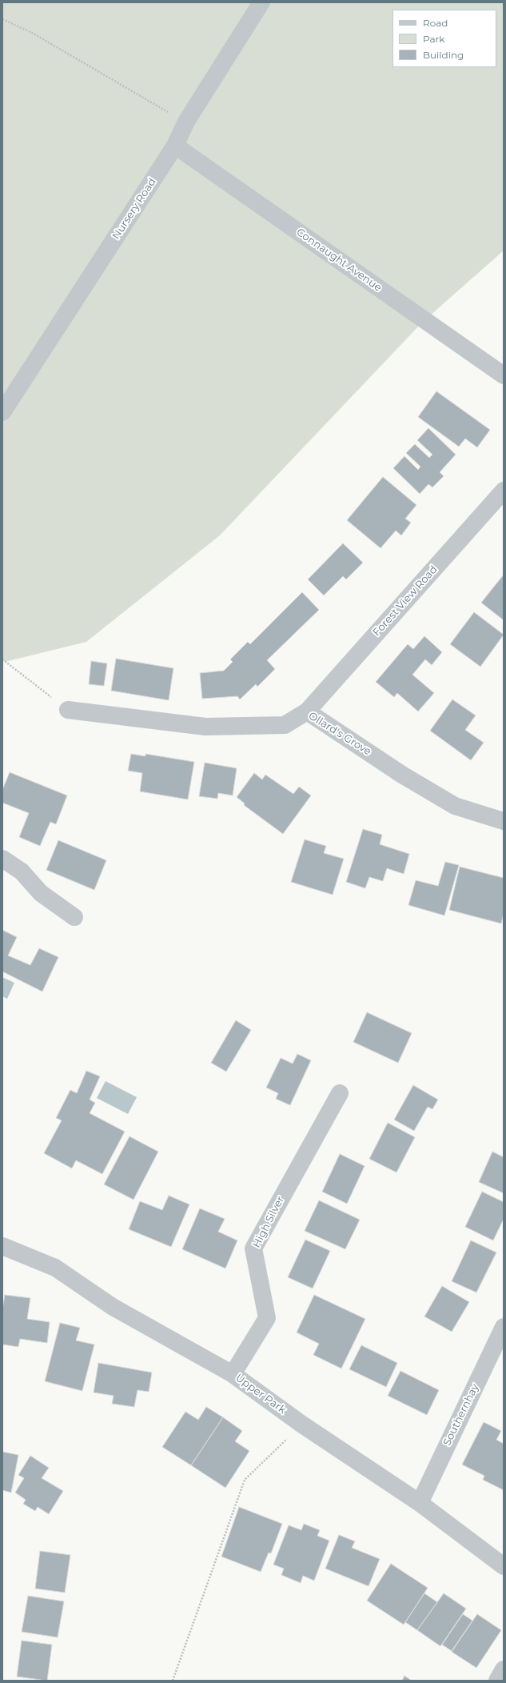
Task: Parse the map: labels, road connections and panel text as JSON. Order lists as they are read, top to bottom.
{
  "streets": {
    "street": [
      "Nursery Road",
      "Connaught Avenue",
      "Forest View Road",
      "Ollard's Grove",
      "High Silver",
      "Upper Park",
      "Southernhay"
    ]
  },
  "crossings": [
    ["Nursery Road", "Connaught Avenue"],
    ["Forest View Road", "Ollard's Grove"],
    ["High Silver", "Upper Park"],
    ["Upper Park", "Southernhay"]
  ],
  "legend": ["Road", "Park", "Building"]
}
